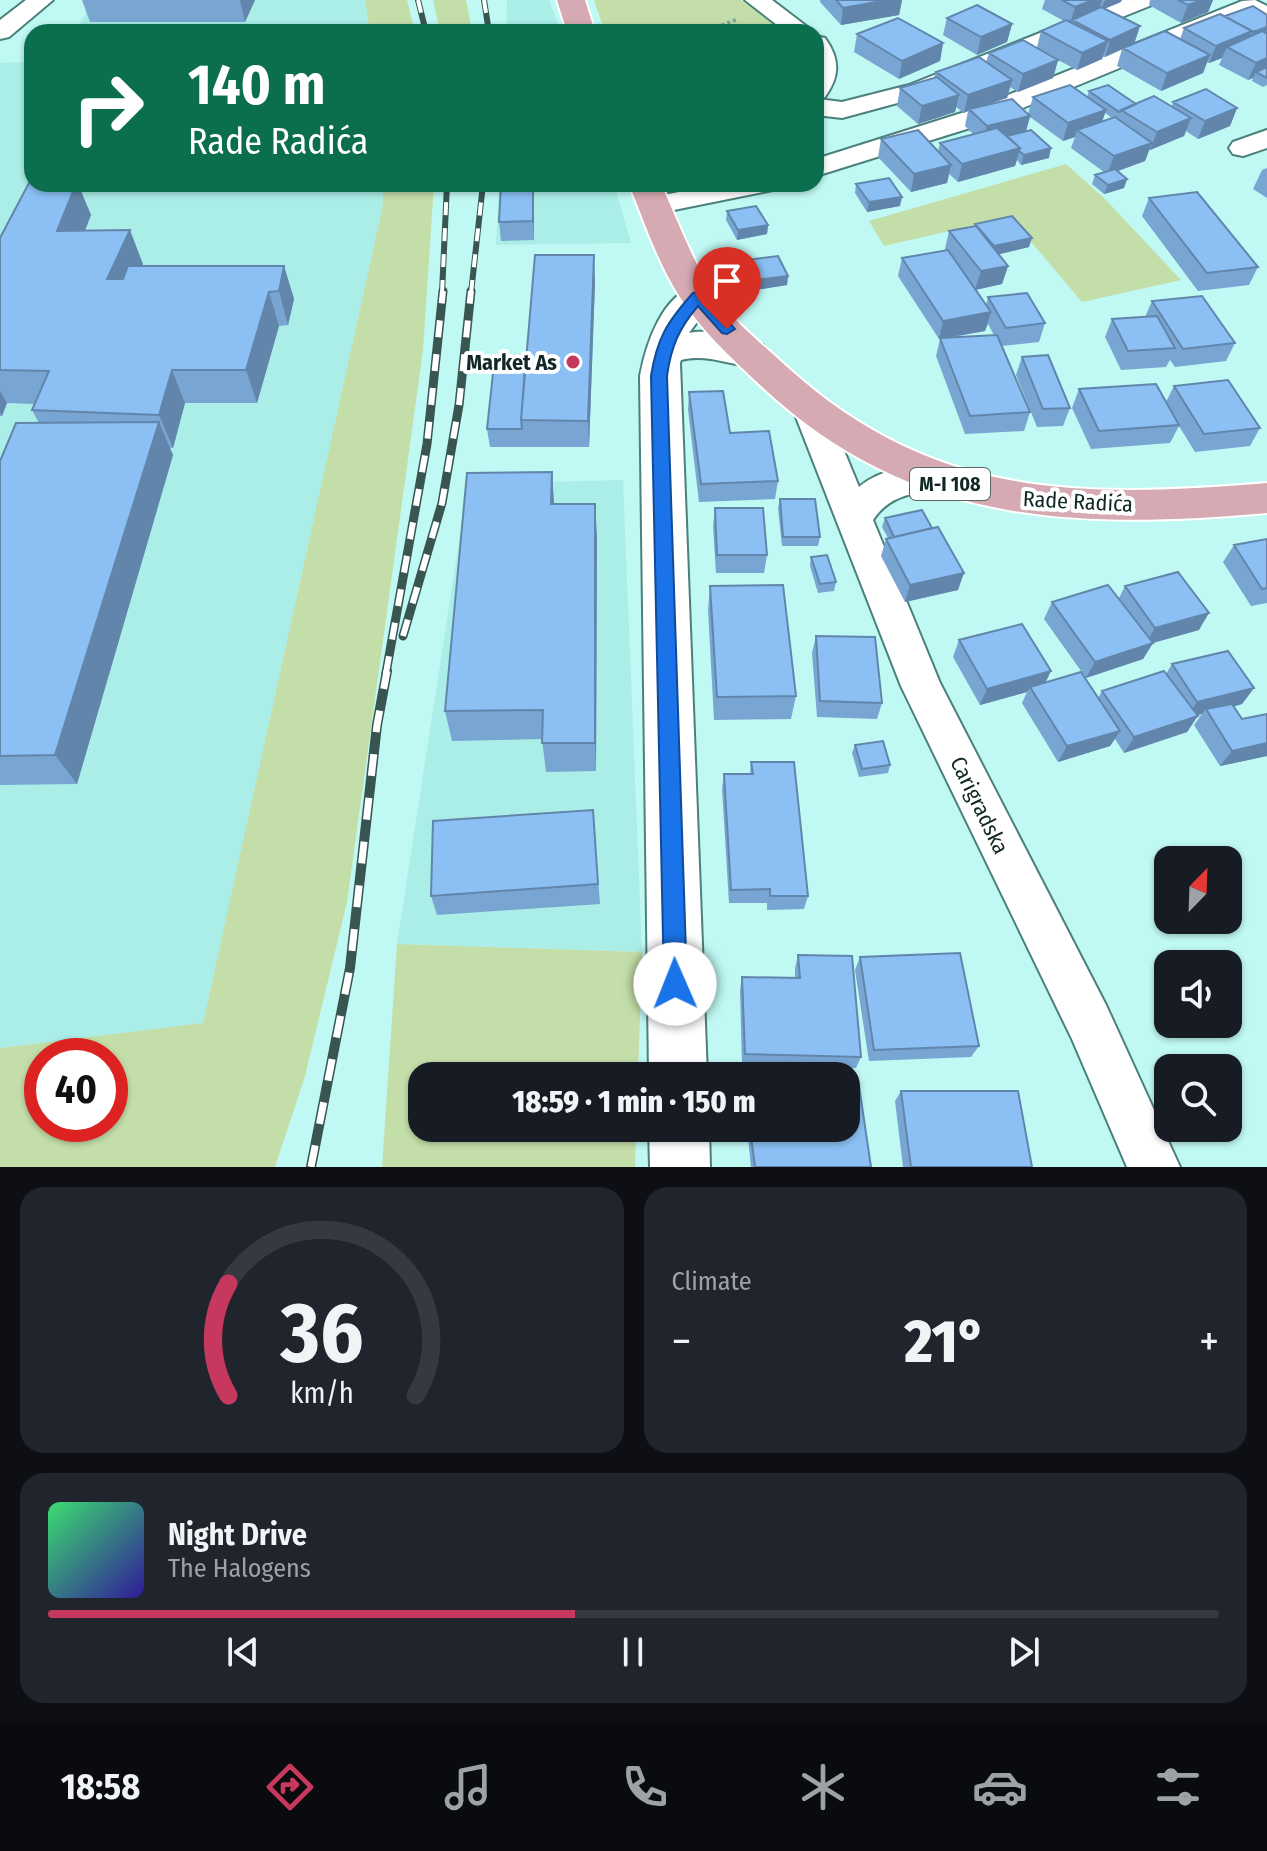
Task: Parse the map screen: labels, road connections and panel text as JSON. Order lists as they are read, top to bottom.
{
  "streets": {
    "main road": ["M-I 108", "Rade Radića"],
    "street": ["Carigradska"]
  },
  "crossings": [
    ["Rade Radića", "Carigradska"]
  ],
  "places": ["Market As"],
  "north": "top right",
  "page": {
    "turn": ["140 m", "Rade Radića"],
    "limit": "40",
    "trip": "18:59 · 1 min · 150 m",
    "tile": "Climate",
    "heat": ["−", "21°", "+"],
    "song": ["Night Drive", "The Halogens"],
    "tabs": "18:58",
    "gauge": ["36", "km/h"]
  }
}
